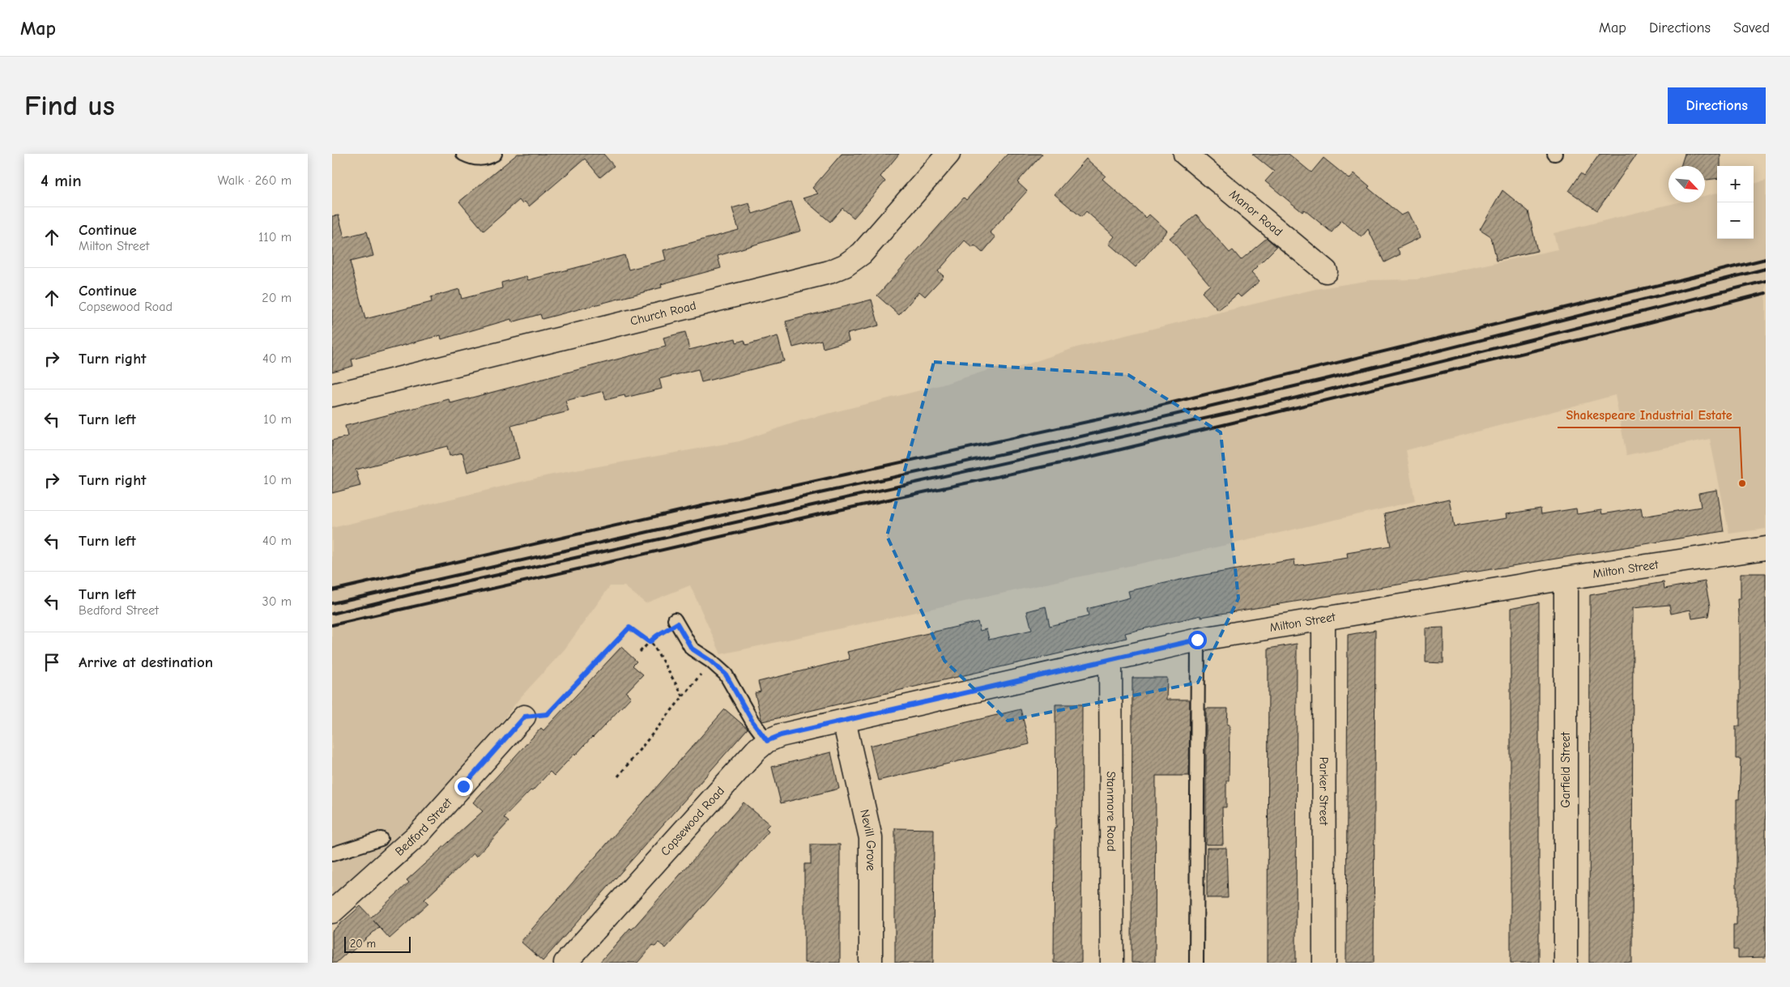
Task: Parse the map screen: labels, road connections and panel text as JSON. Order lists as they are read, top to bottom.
{
  "streets": {
    "street": [
      "Manor Road",
      "Church Road",
      "Milton Street",
      "Garfield Street",
      "Parker Street",
      "Stanmore Road",
      "Copsewood Road",
      "Bedford Street",
      "Nevill Grove"
    ]
  },
  "crossings": [
    ["Milton Street", "Garfield Street"],
    ["Milton Street", "Parker Street"],
    ["Milton Street", "Stanmore Road"],
    ["Milton Street", "Copsewood Road"],
    ["Milton Street", "Nevill Grove"],
    ["Copsewood Road", "Nevill Grove"]
  ],
  "places": ["Shakespeare Industrial Estate"],
  "scale_bar": "20 m",
  "north": "bottom right",
  "page": {
    "header": "Map",
    "nav": ["Map", "Directions", "Saved"],
    "buttons": "Directions",
    "title": "Find us",
    "heading": ["4 min", "Walk · 260 m"],
    "map_buttons": ["+", "−"],
    "list": [
      ["Continue", "Milton Street", "110 m"],
      ["Continue", "Copsewood Road", "20 m"],
      ["Turn right", "40 m"],
      ["Turn left", "10 m"],
      ["Turn right", "10 m"],
      ["Turn left", "40 m"],
      ["Turn left", "Bedford Street", "30 m"],
      "Arrive at destination"
    ],
    "scale": "20 m"
  }
}
